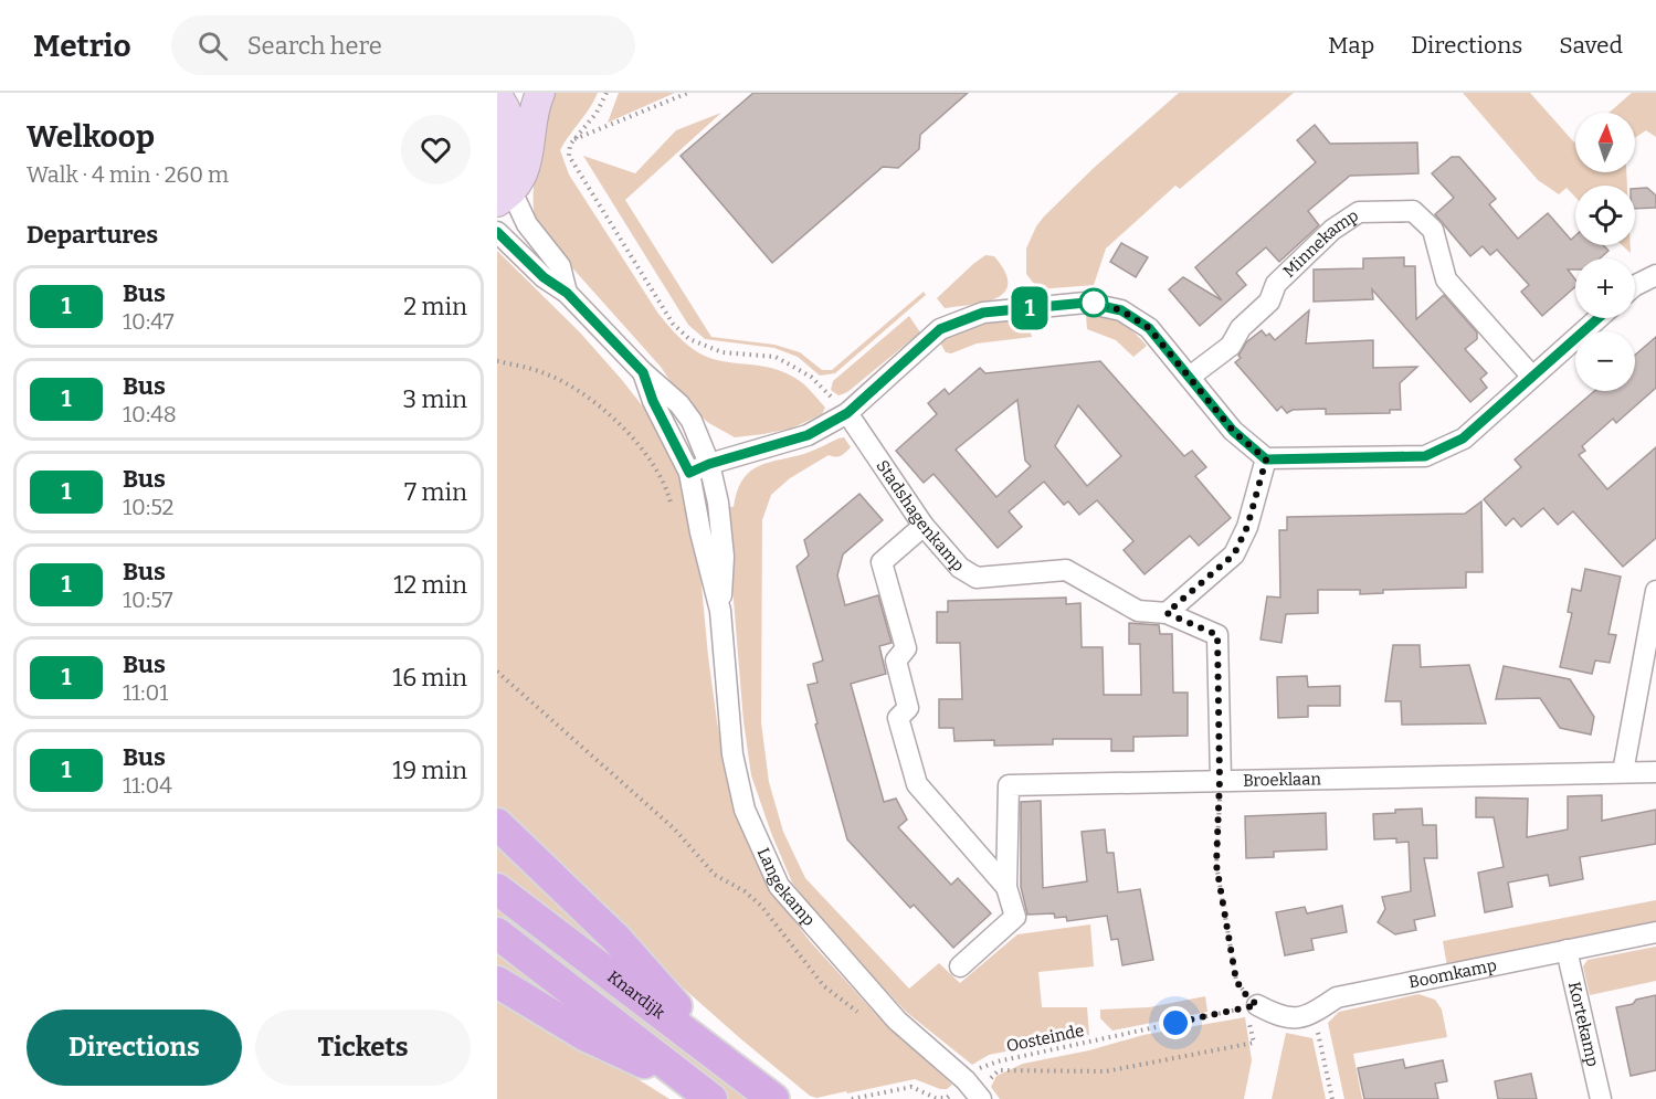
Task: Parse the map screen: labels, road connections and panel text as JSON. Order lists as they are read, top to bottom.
{
  "streets": {
    "main road": ["Knardijk"],
    "street": [
      "Minnekamp",
      "Stadshagenkamp",
      "Broeklaan",
      "Langekamp",
      "Boomkamp",
      "Kortekamp"
    ],
    "path": ["Oosteinde"]
  },
  "crossings": [
    ["Stadshagenkamp", "Broeklaan"],
    ["Langekamp", "Oosteinde"],
    ["Boomkamp", "Kortekamp"],
    ["Boomkamp", "Oosteinde"]
  ],
  "lines": ["bus line 1"],
  "north": "top",
  "page": {
    "header": "Metrio",
    "search": "Search here",
    "nav": ["Map", "Directions", "Saved"],
    "heading": [
      ["Welkoop", "Walk · 4 min · 260 m"],
      "Departures"
    ],
    "on_map": "1",
    "map_buttons": ["+", "−"],
    "list": [
      {
        "mark": "1",
        "name": "Bus",
        "note": "10:47",
        "value": "2 min"
      },
      {
        "mark": "1",
        "name": "Bus",
        "note": "10:48",
        "value": "3 min"
      },
      {
        "mark": "1",
        "name": "Bus",
        "note": "10:52",
        "value": "7 min"
      },
      {
        "mark": "1",
        "name": "Bus",
        "note": "10:57",
        "value": "12 min"
      },
      {
        "mark": "1",
        "name": "Bus",
        "note": "11:01",
        "value": "16 min"
      },
      {
        "mark": "1",
        "name": "Bus",
        "note": "11:04",
        "value": "19 min"
      }
    ],
    "buttons": ["Directions", "Tickets"]
  }
}
